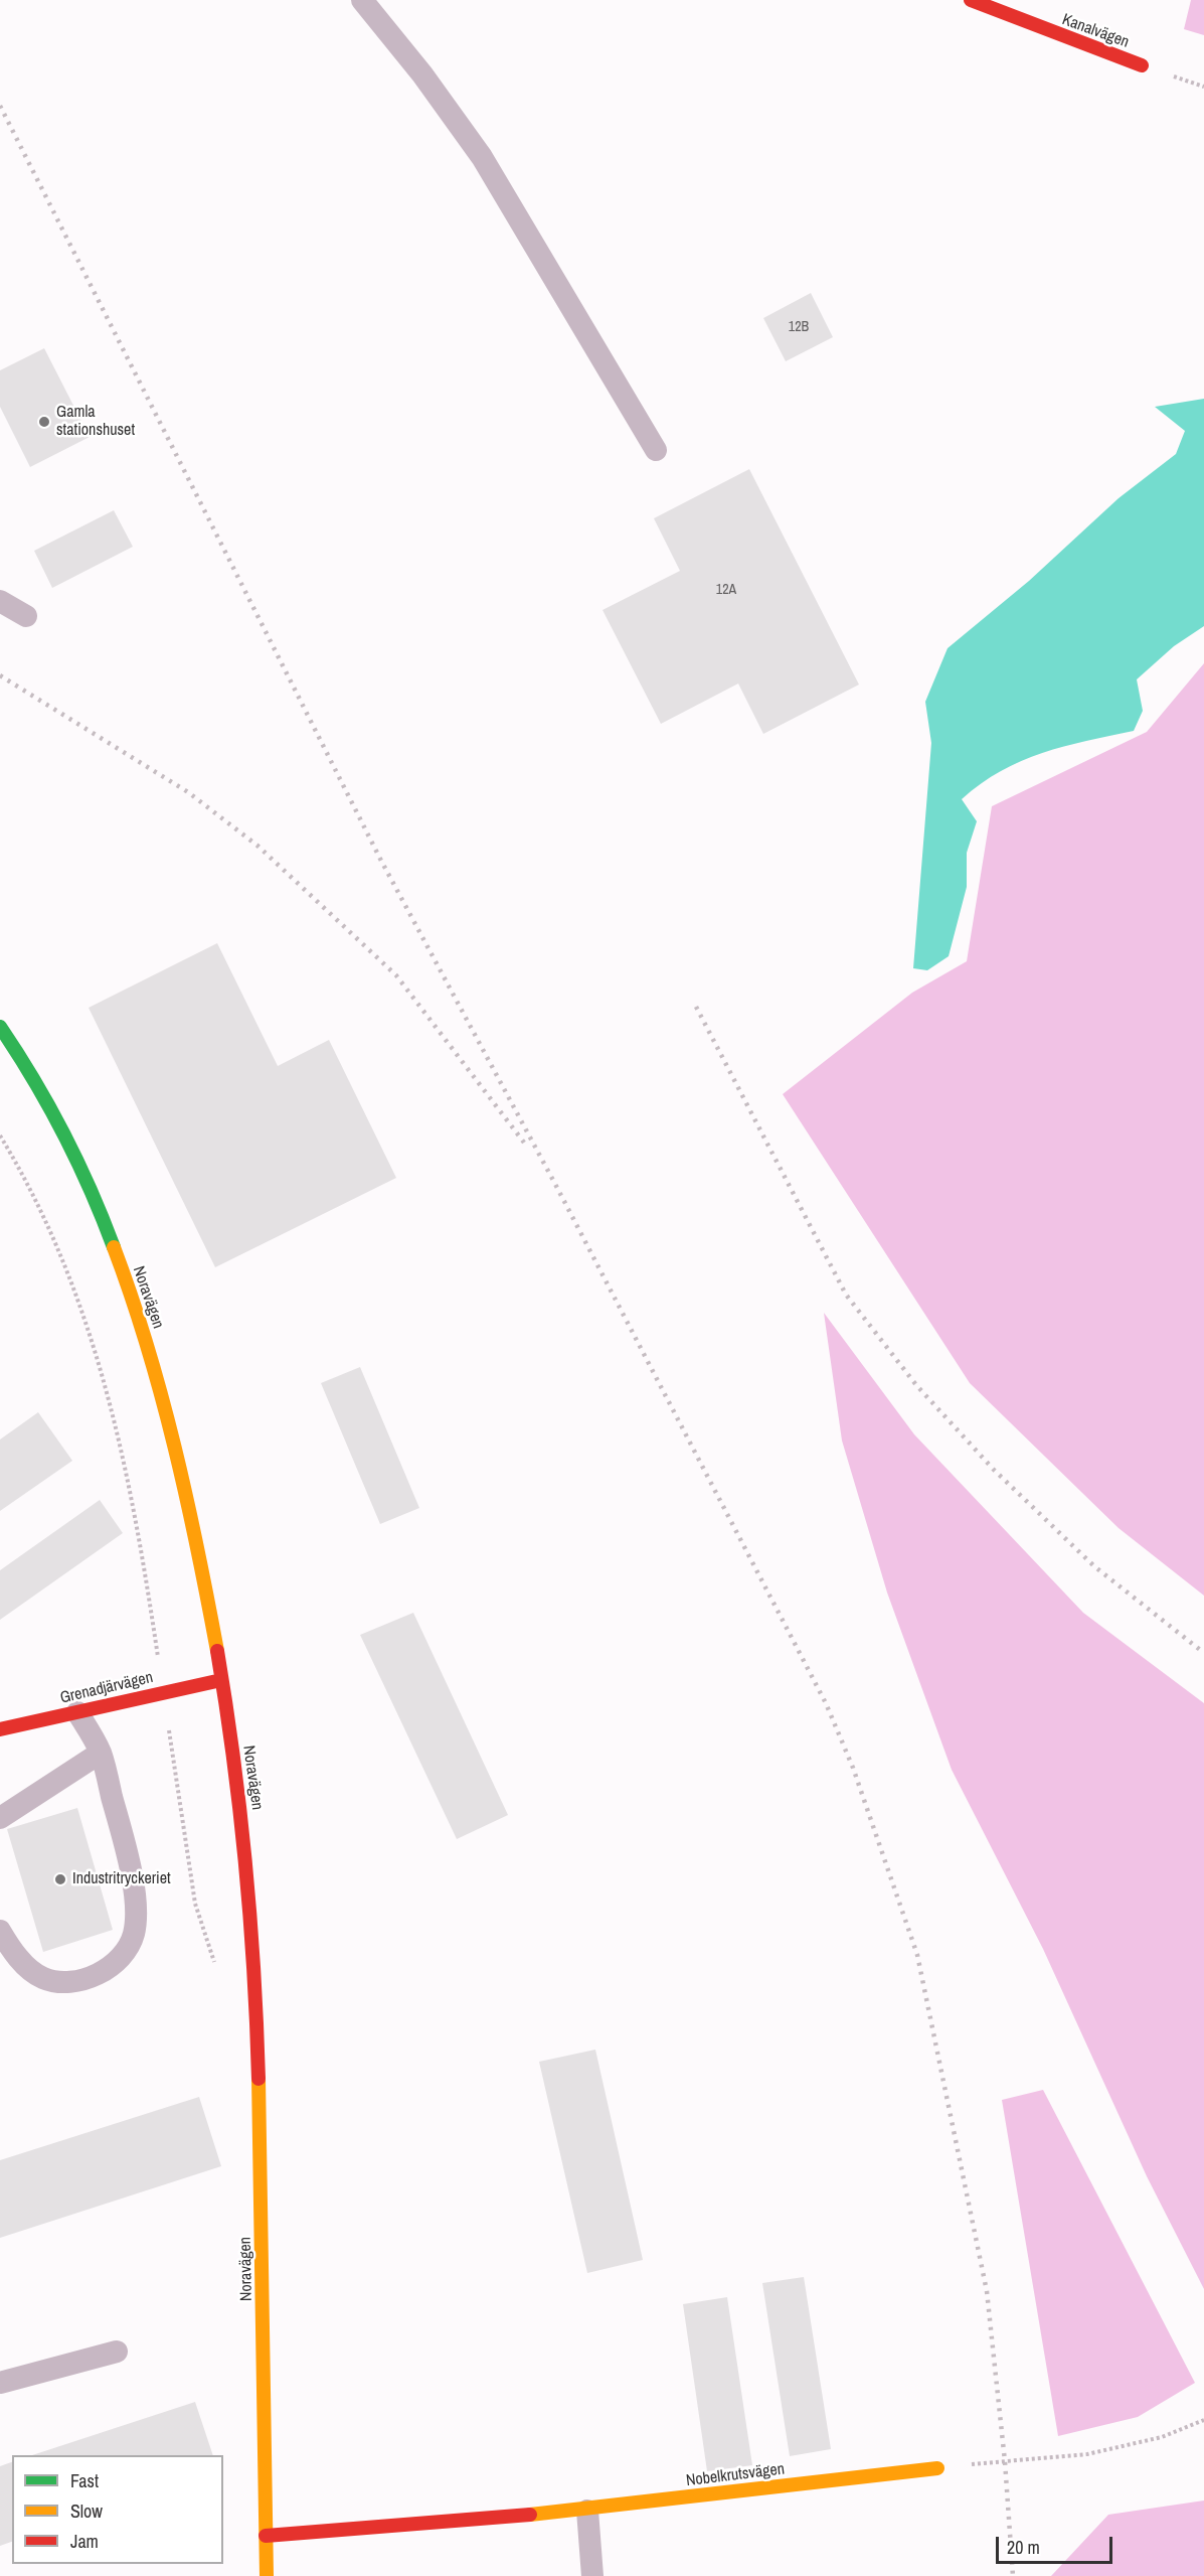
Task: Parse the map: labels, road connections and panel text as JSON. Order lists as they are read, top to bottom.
{
  "streets": {
    "street": [
      "Kanalvägen",
      "Noravägen",
      "Grenadjärvägen",
      "Nobelkrutsvägen"
    ]
  },
  "crossings": [
    ["Noravägen", "Grenadjärvägen"],
    ["Noravägen", "Nobelkrutsvägen"]
  ],
  "places": ["Gamla stationshuset", "Industritryckeriet"],
  "house_numbers": ["12B", "12A"],
  "legend": ["Fast", "Slow", "Jam"],
  "scale_bar": "20 m"
}
